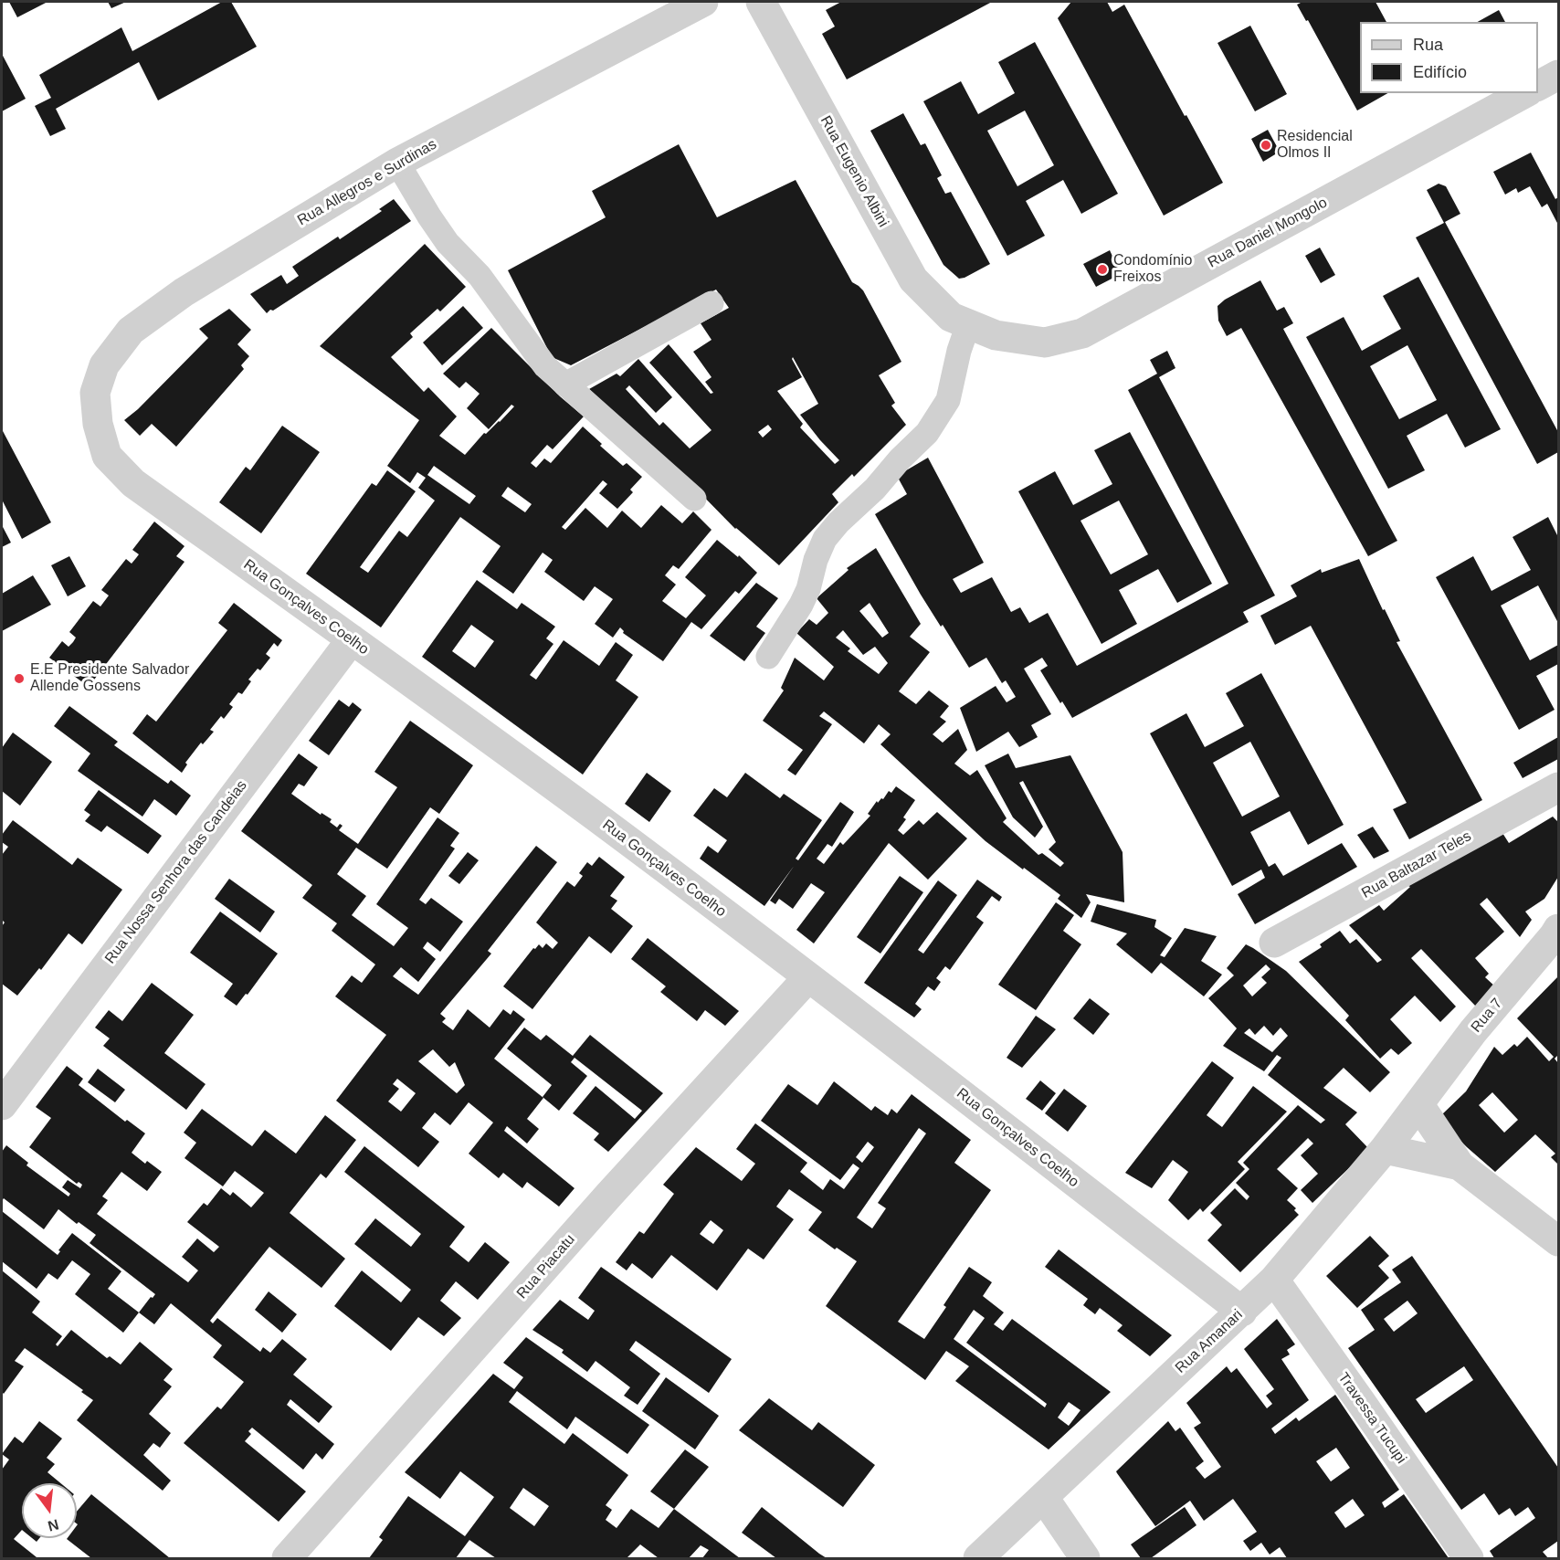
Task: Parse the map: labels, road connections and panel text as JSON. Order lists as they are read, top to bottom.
{
  "streets": {
    "street": [
      "Rua Eugenio Albini",
      "Rua Allegros e Surdinas",
      "Rua Daniel Mongolo",
      "Rua Gonçalves Coelho",
      "Rua Baltazar Teles",
      "Rua Nossa Senhora das Candeias",
      "Rua 7",
      "Rua Piacatu",
      "Rua Amanari",
      "Travessa Tucupi"
    ]
  },
  "crossings": [
    ["Rua Eugenio Albini", "Rua Daniel Mongolo"],
    ["Rua Allegros e Surdinas", "Rua Gonçalves Coelho"],
    ["Rua Gonçalves Coelho", "Rua Nossa Senhora das Candeias"],
    ["Rua Gonçalves Coelho", "Rua Piacatu"],
    ["Rua Gonçalves Coelho", "Rua Amanari"],
    ["Rua 7", "Rua Amanari"],
    ["Rua Amanari", "Travessa Tucupi"]
  ],
  "places": ["Residencial Olmos II", "Condomínio Freixos", "E.E Presidente Salvador Allende Gossens"],
  "legend": ["Rua", "Edifício"],
  "north": "bottom"
}
